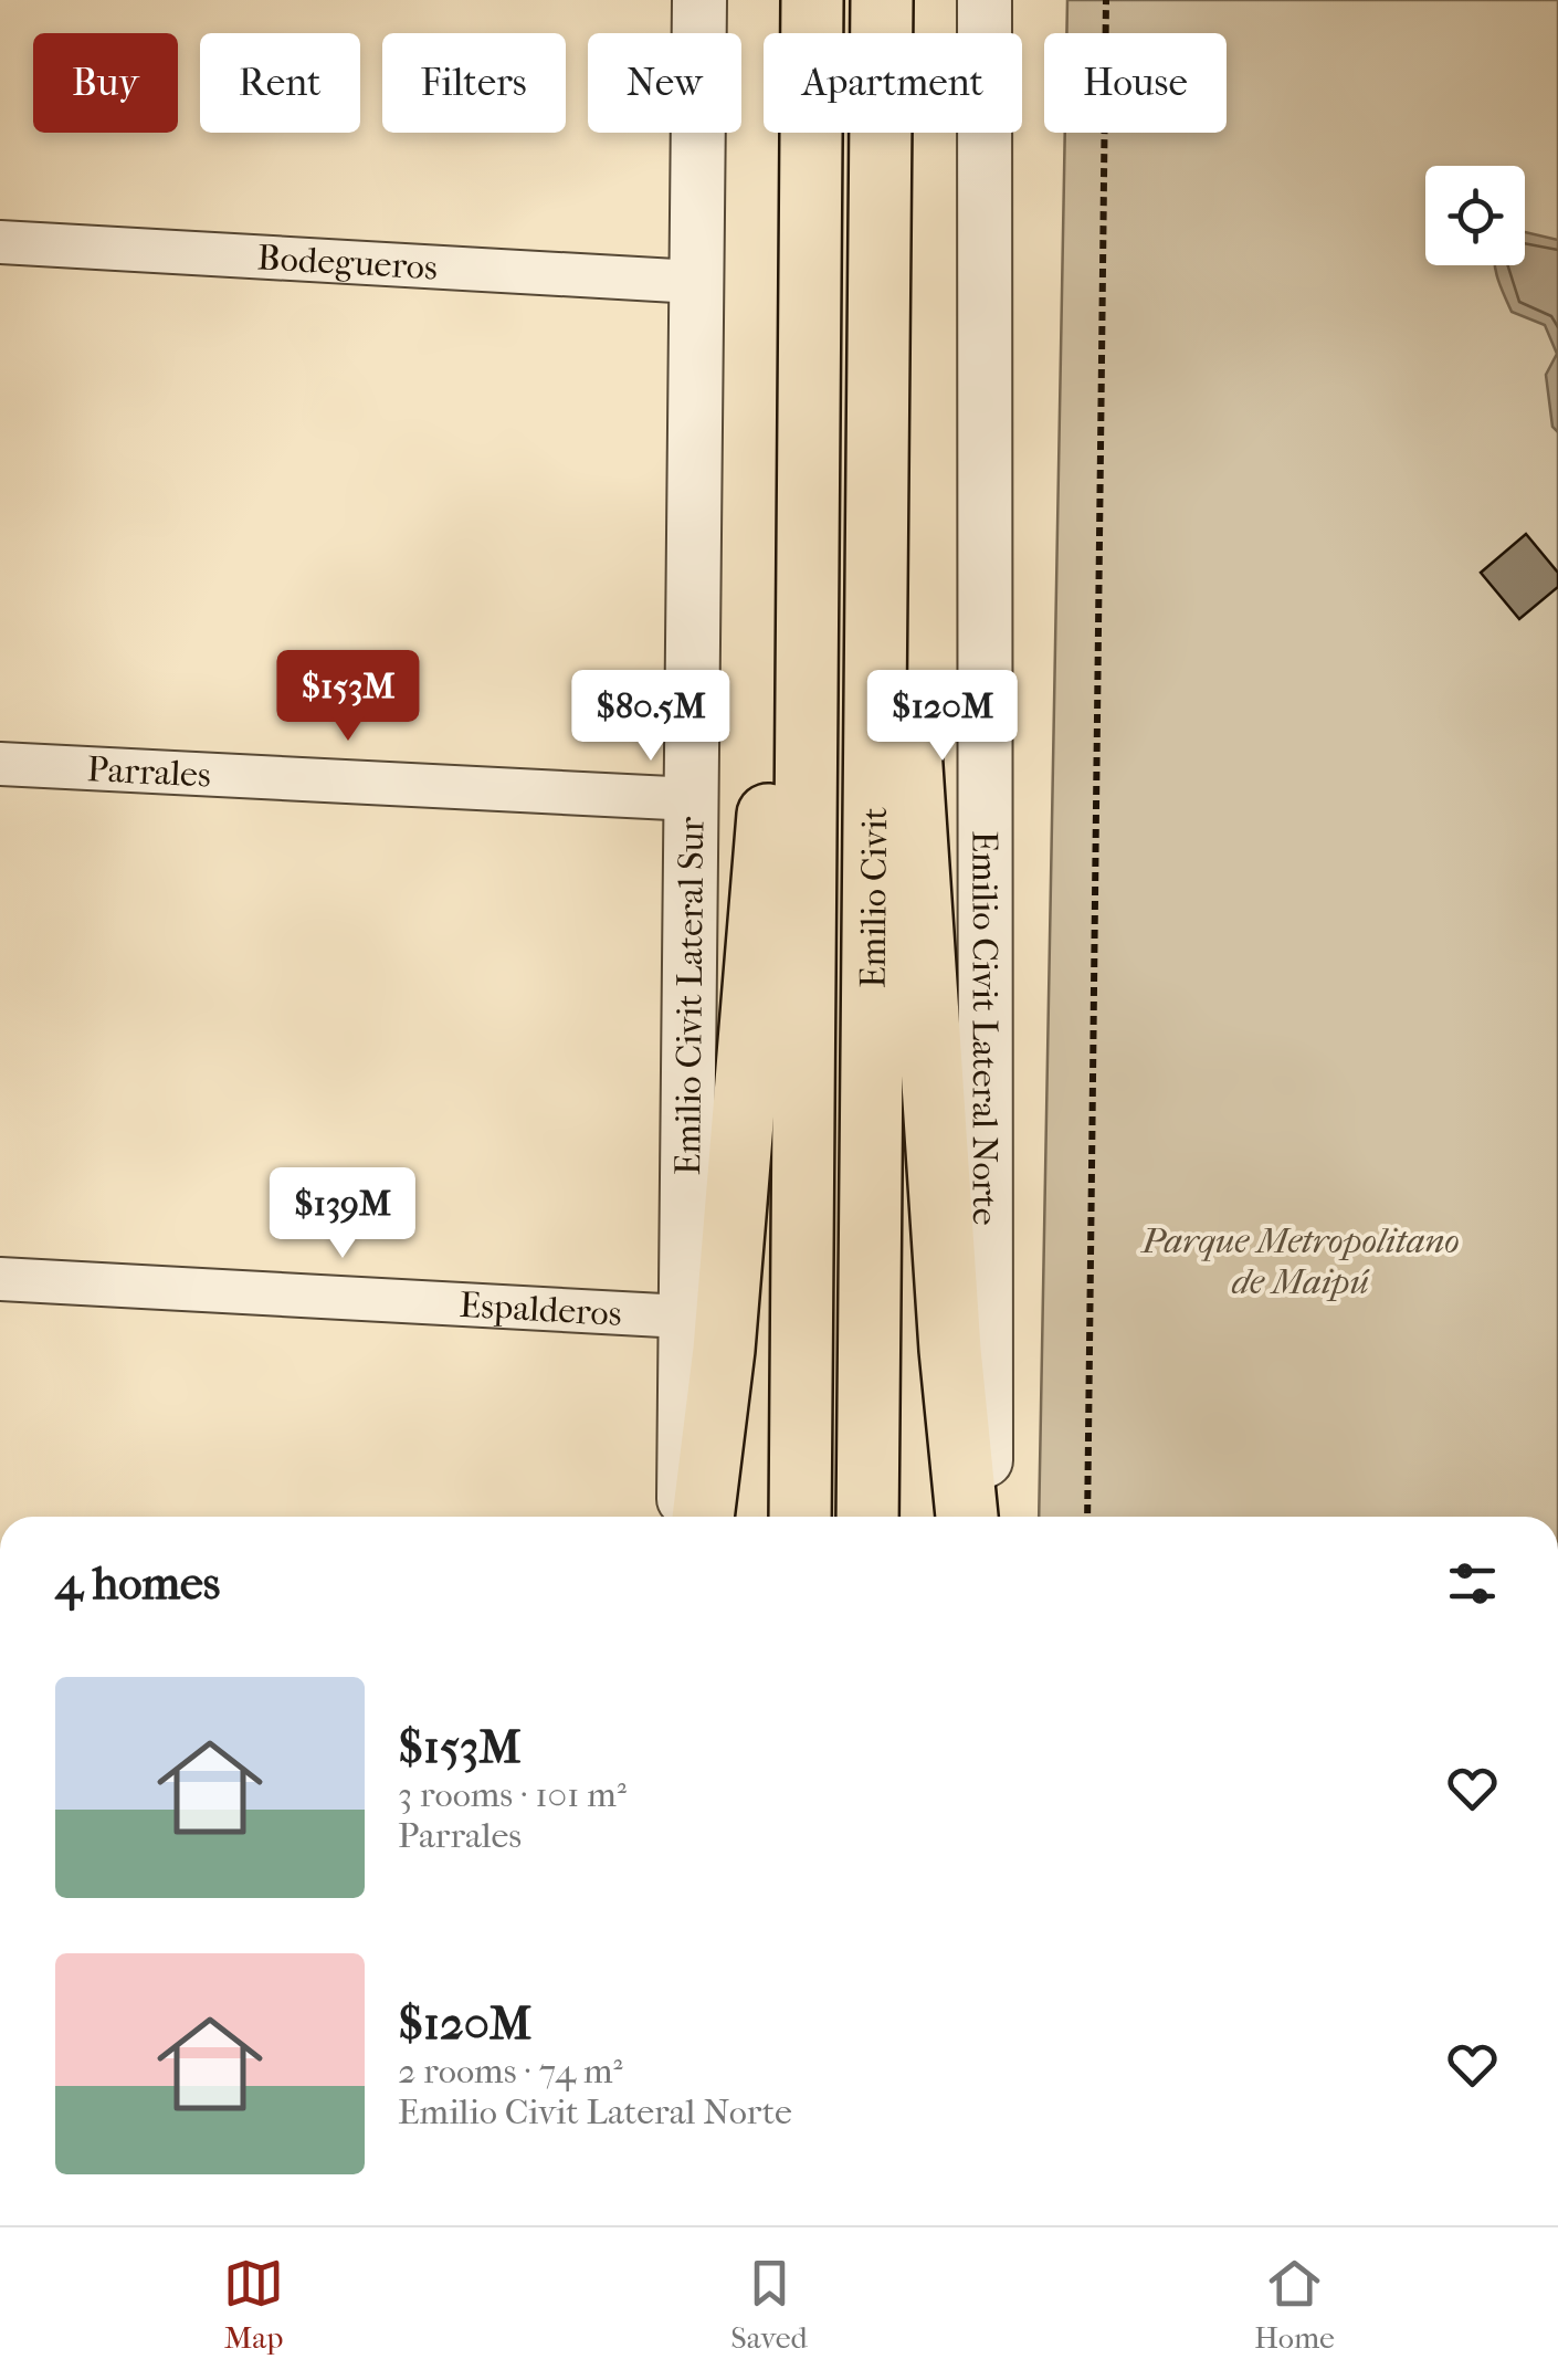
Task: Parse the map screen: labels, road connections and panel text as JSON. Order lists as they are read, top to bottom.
{
  "streets": {
    "highway": ["Emilio Civit"],
    "street": [
      "Bodegueros",
      "Parrales",
      "Emilio Civit Lateral Sur",
      "Emilio Civit Lateral Norte",
      "Espalderos"
    ]
  },
  "crossings": [
    ["Bodegueros", "Emilio Civit Lateral Sur"],
    ["Parrales", "Emilio Civit Lateral Sur"],
    ["Emilio Civit Lateral Sur", "Espalderos"]
  ],
  "parks": ["Parque Metropolitano de Maipú"],
  "page": {
    "chip": [
      "Buy",
      "Rent",
      "Filters",
      "New",
      "Apartment",
      "House"
    ],
    "price": [
      "$153M",
      "$80.5M",
      "$120M",
      "$139M"
    ],
    "heading": "4 homes",
    "list": [
      {
        "name": "$153M",
        "note": "3 rooms · 101 m² · Parrales"
      },
      {
        "name": "$120M",
        "note": "2 rooms · 74 m² · Emilio Civit Lateral Norte"
      }
    ],
    "tabs": ["Map", "Saved", "Home"]
  }
}
